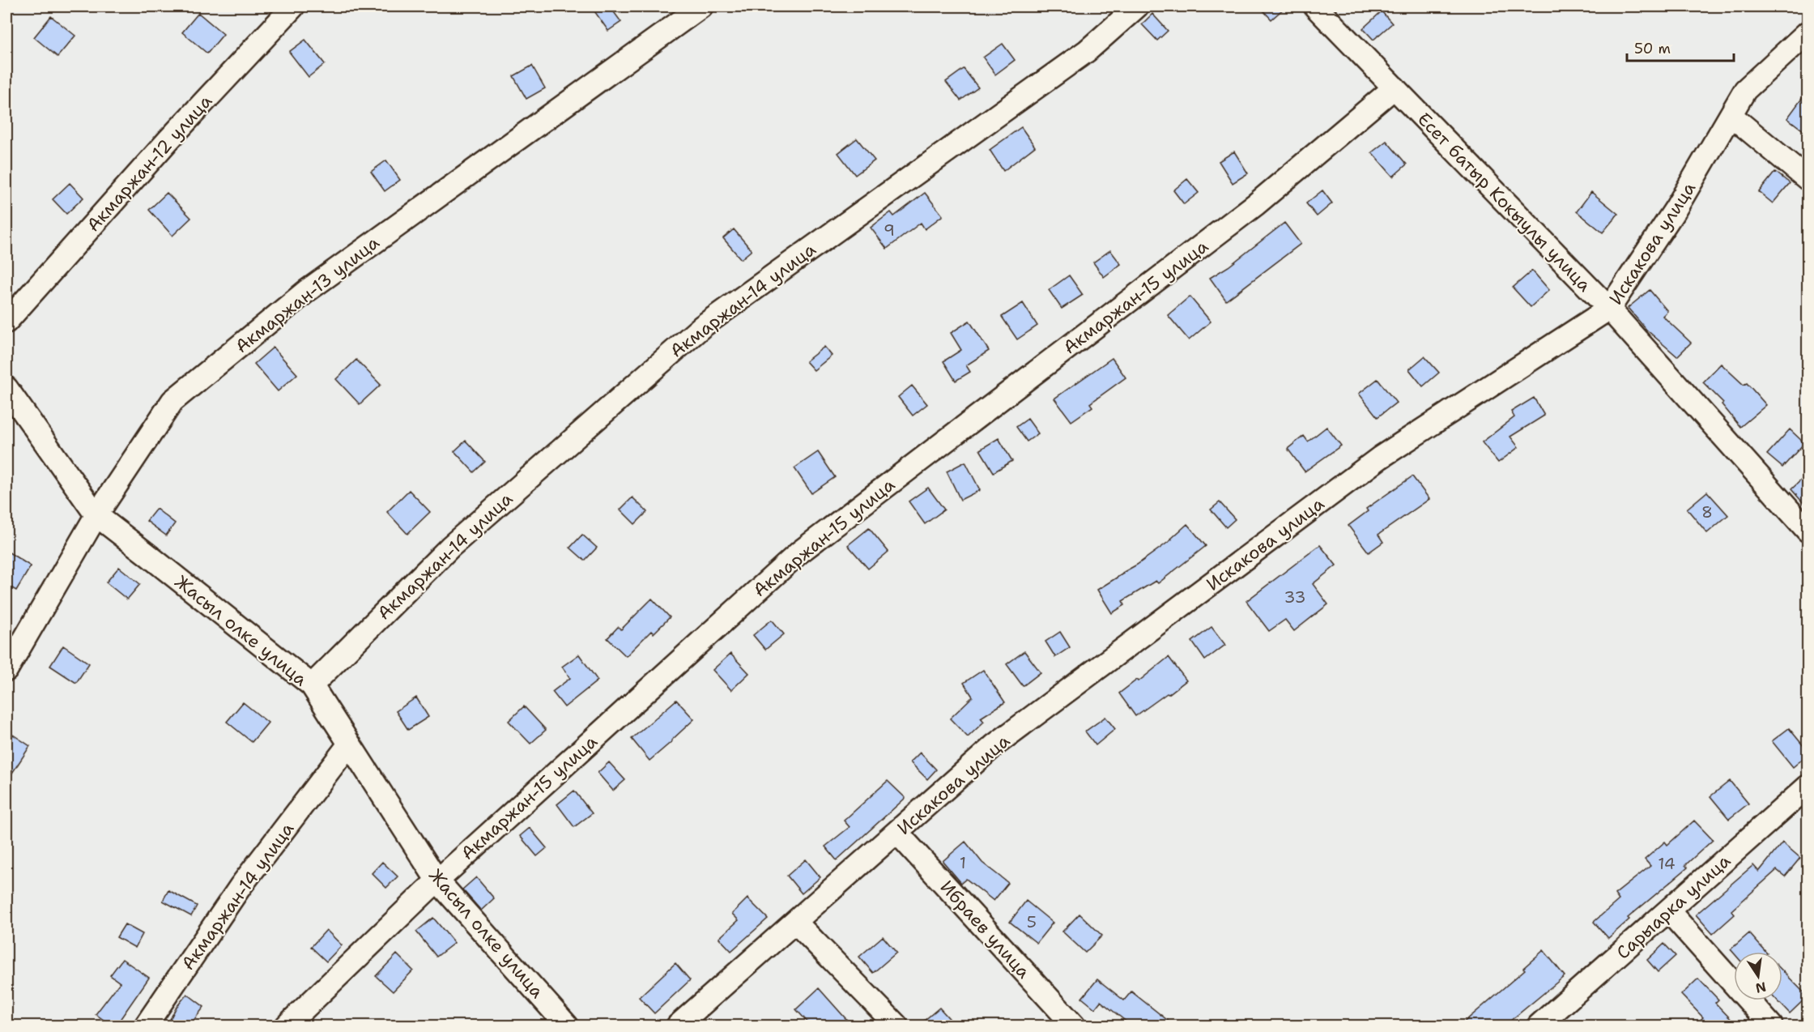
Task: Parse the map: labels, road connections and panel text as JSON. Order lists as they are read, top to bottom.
{
  "streets": {
    "street": [
      "Акмаржан-12 улица",
      "Есет батыр Кокыулы улица",
      "Искакова улица",
      "Акмаржан-13 улица",
      "Акмаржан-15 улица",
      "Акмаржан-14 улица",
      "Жасыл олке улица",
      "Сарыарка улица",
      "Ибраев улица"
    ]
  },
  "crossings": [
    ["Есет батыр Кокыулы улица", "Искакова улица"],
    ["Есет батыр Кокыулы улица", "Акмаржан-15 улица"],
    ["Искакова улица", "Ибраев улица"],
    ["Акмаржан-13 улица", "Жасыл олке улица"],
    ["Акмаржан-15 улица", "Жасыл олке улица"],
    ["Акмаржан-14 улица", "Жасыл олке улица"]
  ],
  "house_numbers": [
    "9",
    "8",
    "33",
    "1",
    "14",
    "5"
  ],
  "scale_bar": "50 m",
  "north": "bottom"
}
